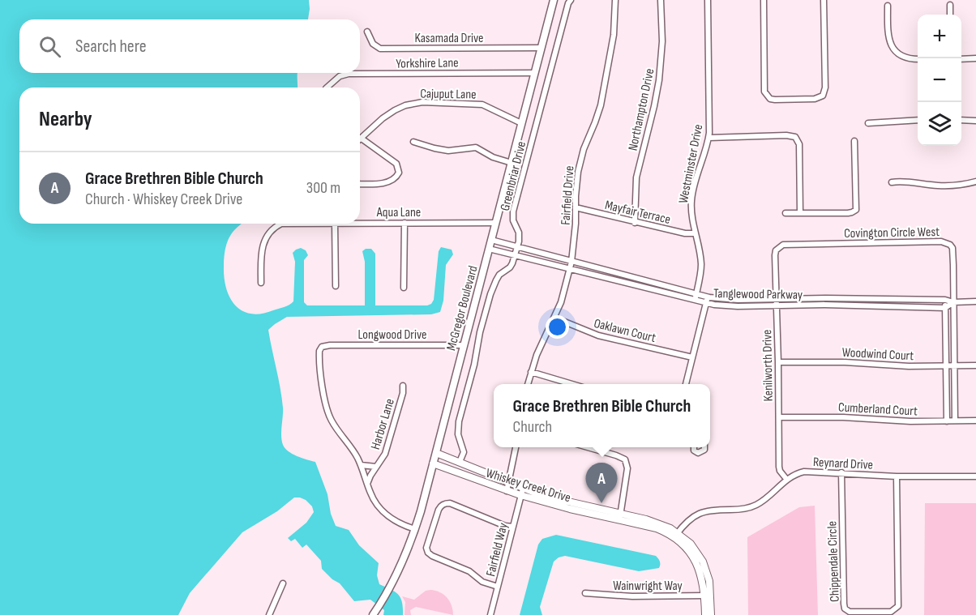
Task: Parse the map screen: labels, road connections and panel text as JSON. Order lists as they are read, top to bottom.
{
  "streets": {
    "main road": ["McGregor Boulevard"],
    "street": [
      "Kasamada Drive",
      "Yorkshire Lane",
      "Cajuput Lane",
      "Northampton Drive",
      "Westminster Drive",
      "Greenbriar Drive",
      "Fairfield Drive",
      "Aqua Lane",
      "Mayfair Terrace",
      "Covington Circle West",
      "Tanglewood Parkway",
      "Oaklawn Court",
      "Longwood Drive",
      "Woodwind Court",
      "Kenilworth Drive",
      "Cumberland Court",
      "Harbor Lane",
      "Reynard Drive",
      "Whiskey Creek Drive",
      "Fairfield Way",
      "Chippendale Circle",
      "Wainwright Way"
    ]
  },
  "crossings": [
    ["Kasamada Drive", "McGregor Boulevard"],
    ["Yorkshire Lane", "McGregor Boulevard"],
    ["Cajuput Lane", "McGregor Boulevard"],
    ["Northampton Drive", "Mayfair Terrace"],
    ["Westminster Drive", "Mayfair Terrace"],
    ["Westminster Drive", "Tanglewood Parkway"],
    ["Greenbriar Drive", "Tanglewood Parkway"],
    ["Greenbriar Drive", "Whiskey Creek Drive"],
    ["Fairfield Drive", "Mayfair Terrace"],
    ["Fairfield Drive", "Tanglewood Parkway"],
    ["Fairfield Drive", "Oaklawn Court"],
    ["Aqua Lane", "McGregor Boulevard"],
    ["Covington Circle West", "Tanglewood Parkway"],
    ["Covington Circle West", "Kenilworth Drive"],
    ["Tanglewood Parkway", "McGregor Boulevard"],
    ["Tanglewood Parkway", "Kenilworth Drive"],
    ["McGregor Boulevard", "Longwood Drive"],
    ["McGregor Boulevard", "Whiskey Creek Drive"],
    ["Longwood Drive", "Harbor Lane"],
    ["Woodwind Court", "Kenilworth Drive"],
    ["Kenilworth Drive", "Cumberland Court"],
    ["Kenilworth Drive", "Reynard Drive"],
    ["Reynard Drive", "Whiskey Creek Drive"],
    ["Reynard Drive", "Chippendale Circle"],
    ["Whiskey Creek Drive", "Fairfield Way"],
    ["Whiskey Creek Drive", "Wainwright Way"]
  ],
  "page": {
    "map_buttons": ["+", "−"],
    "search": "Search here",
    "heading": "Nearby",
    "list": [
      {
        "mark": "A",
        "name": "Grace Brethren Bible Church",
        "note": "Church · Whiskey Creek Drive",
        "value": "300 m"
      }
    ],
    "popup": ["Grace Brethren Bible Church", "Church"],
    "pins": "A"
  }
}
